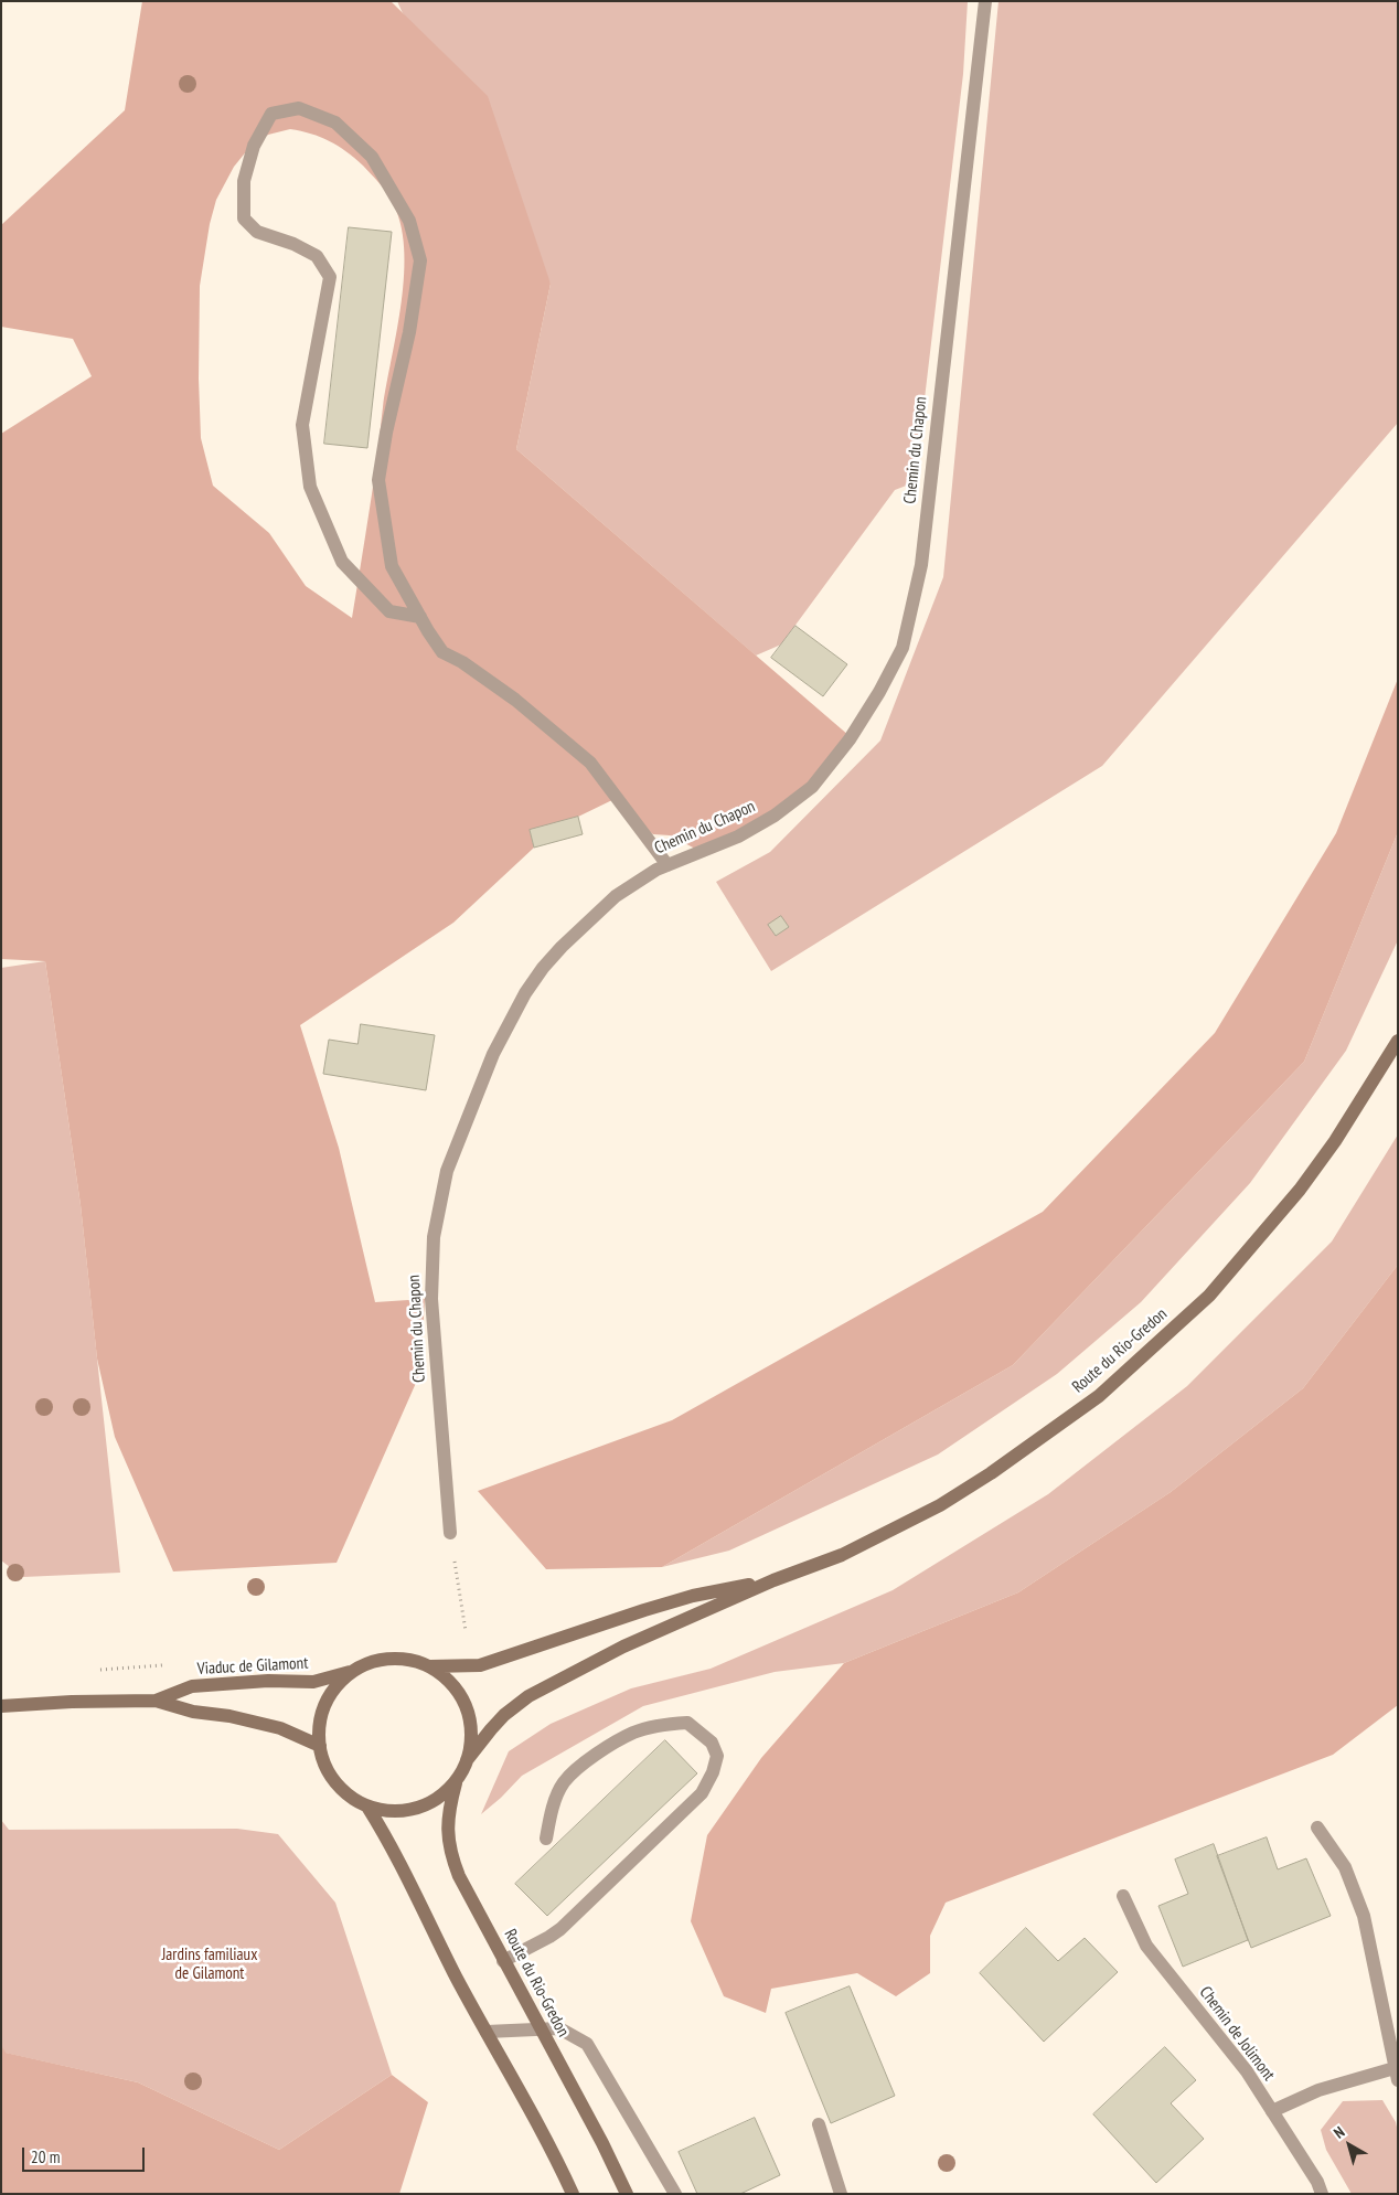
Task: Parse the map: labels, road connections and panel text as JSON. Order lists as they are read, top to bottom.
{
  "streets": {
    "main road": ["Route du Rio-Gredon", "Viaduc de Gilamont"],
    "street": ["Chemin du Chapon", "Chemin de Jolimont"]
  },
  "crossings": [
    ["Route du Rio-Gredon", "Viaduc de Gilamont"]
  ],
  "parks": ["Jardins familiaux de Gilamont"],
  "scale_bar": "20 m",
  "north": "top left"
}
